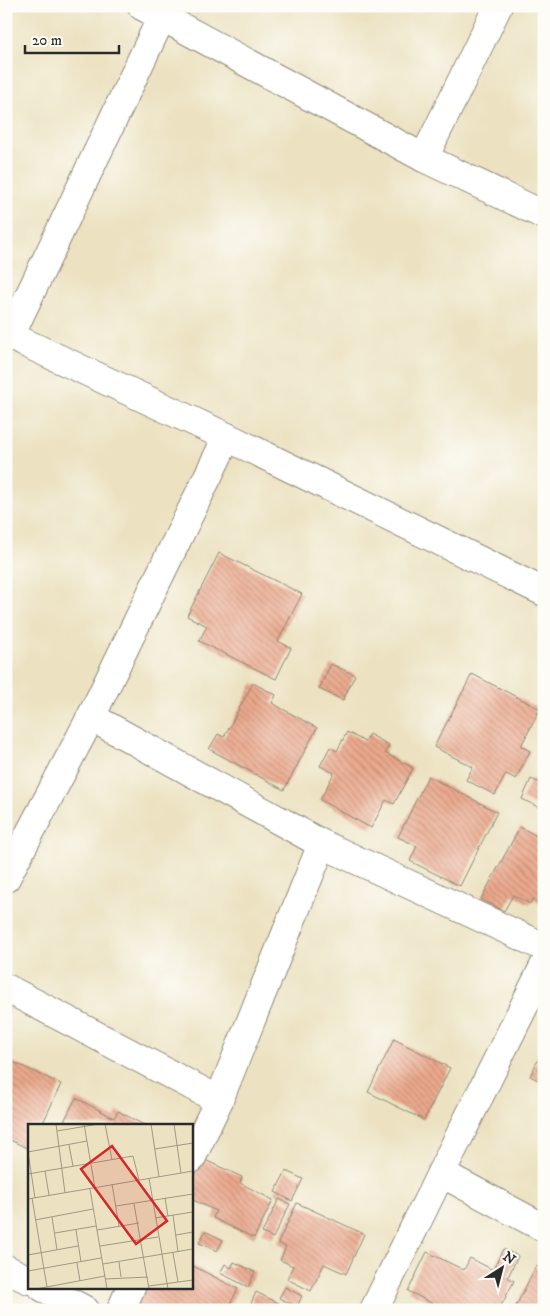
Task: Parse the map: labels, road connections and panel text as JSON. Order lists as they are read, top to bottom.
{
  "scale_bar": "20 m",
  "north": "top right"
}
